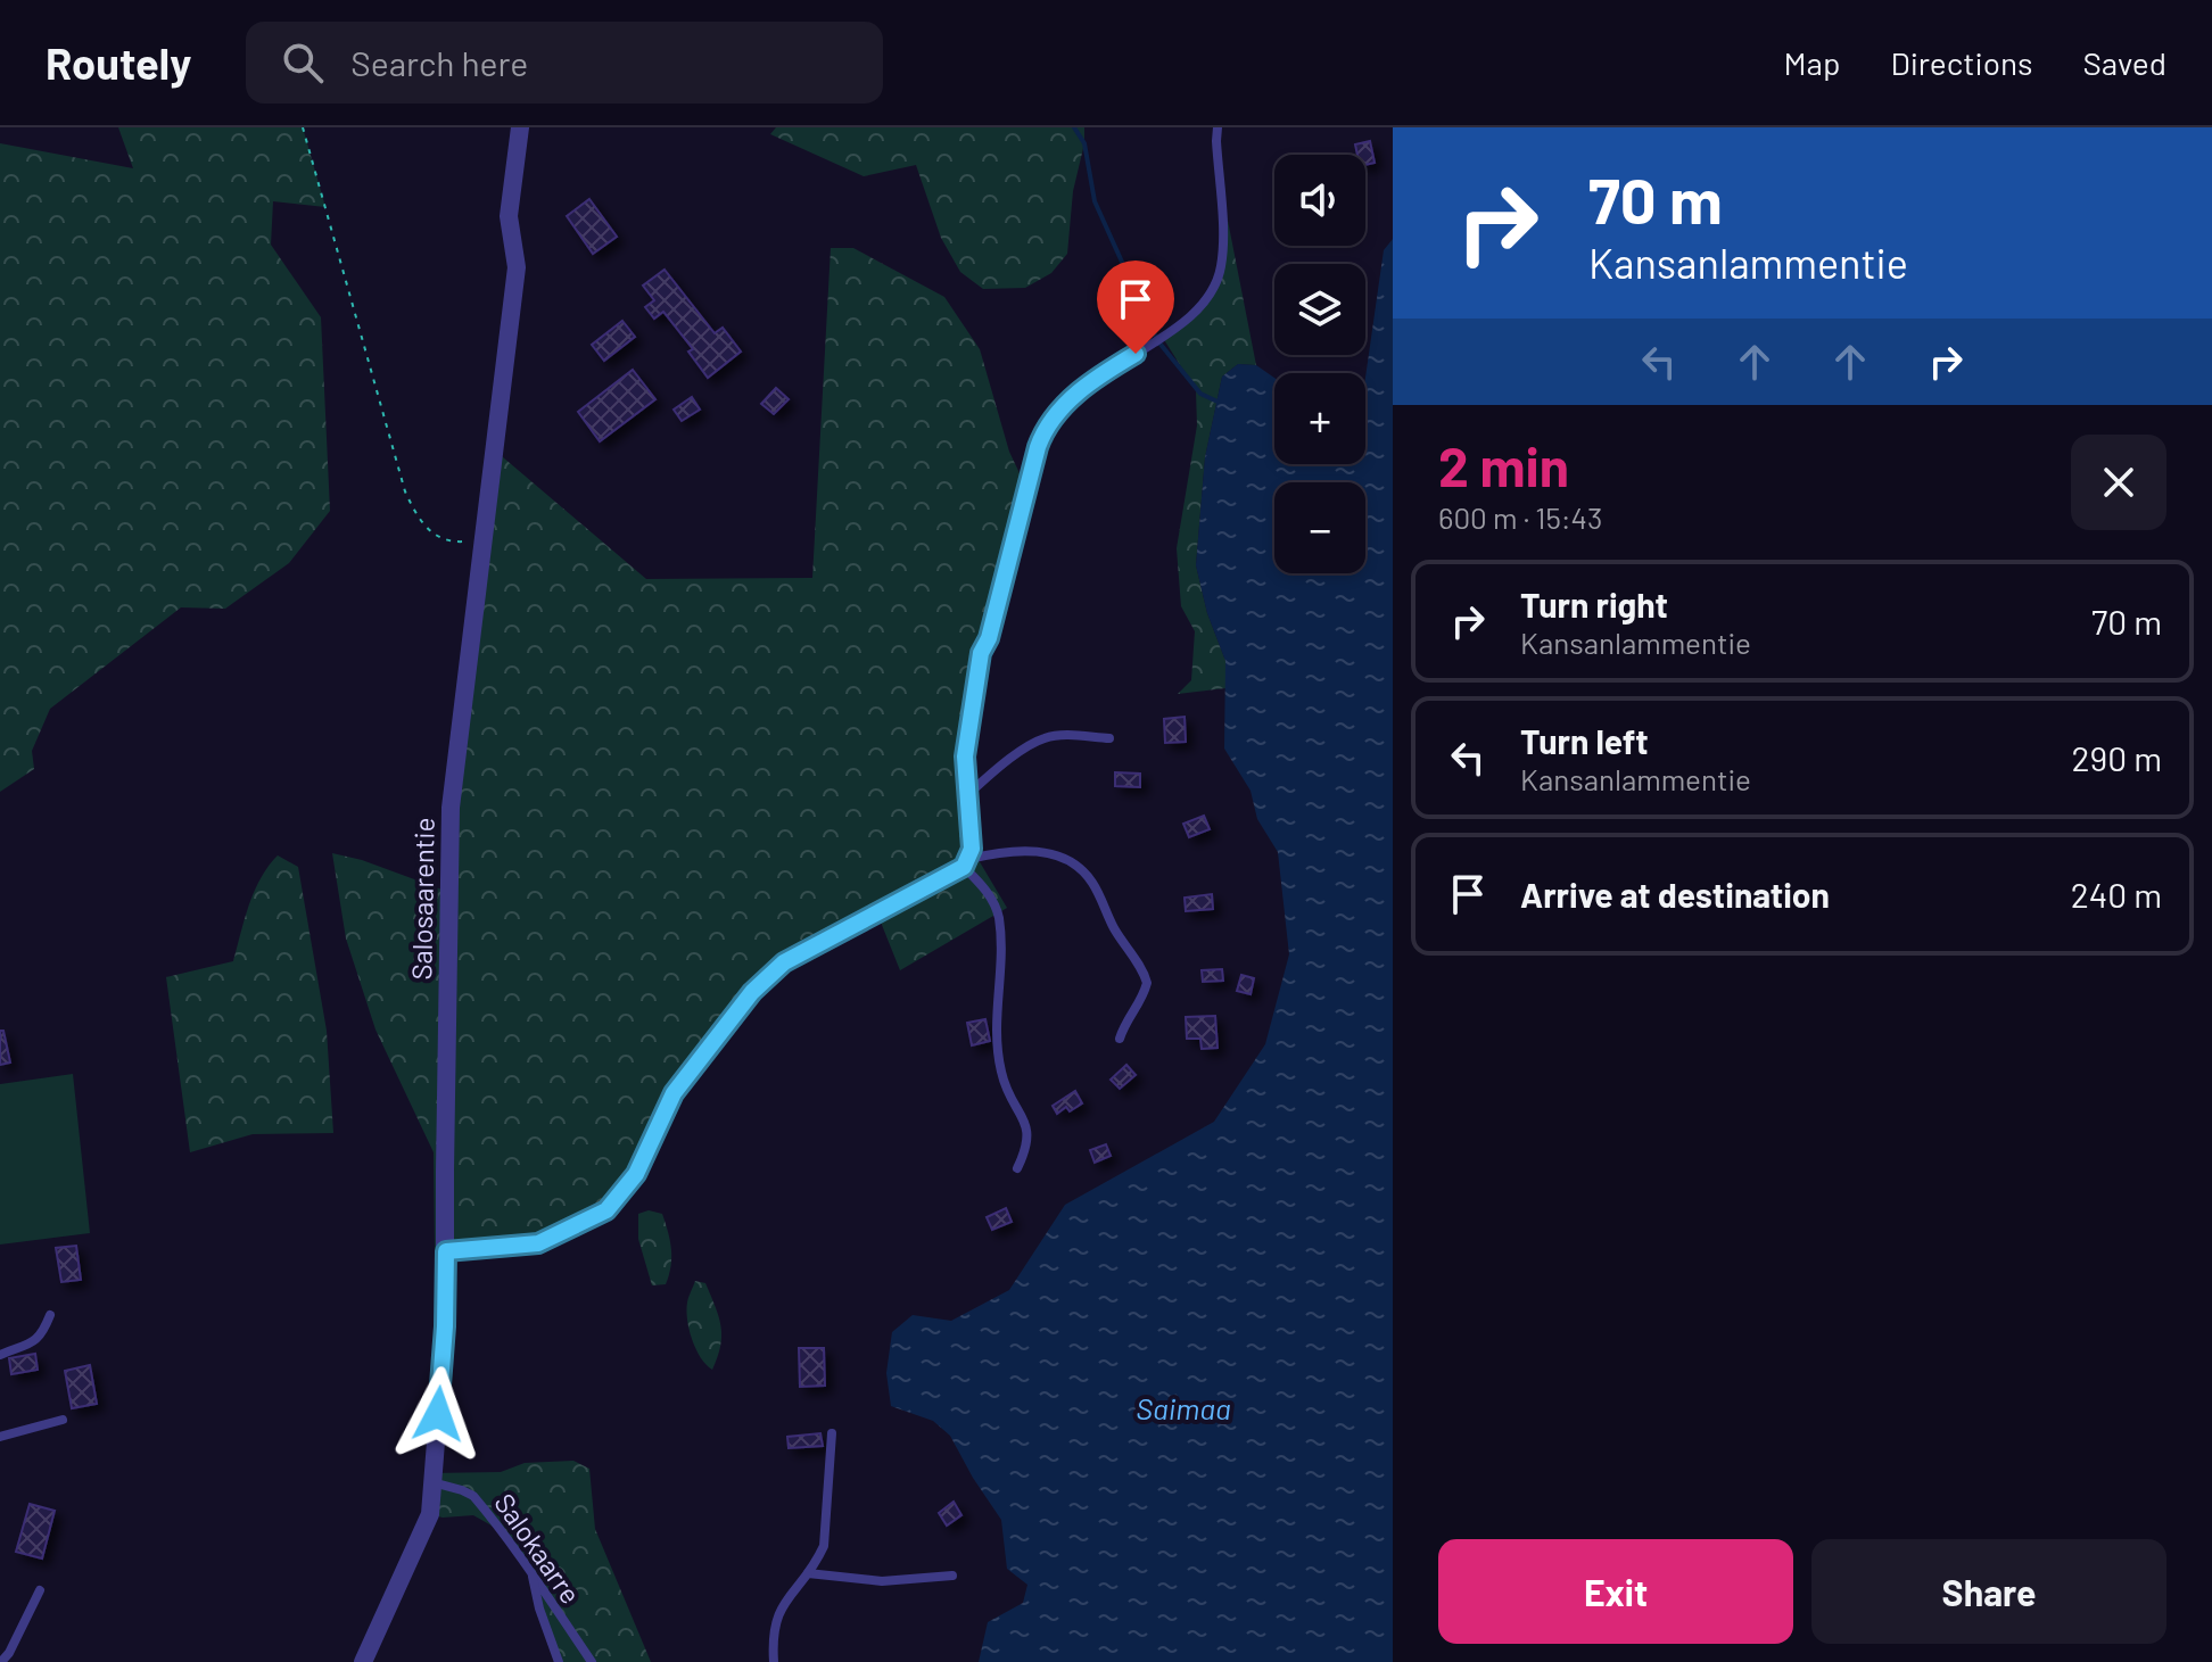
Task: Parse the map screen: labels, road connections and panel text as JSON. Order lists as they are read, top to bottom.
{
  "streets": {
    "street": ["Salosaarentie"],
    "lane": ["Salokaarre"]
  },
  "crossings": [
    ["Salosaarentie", "Salokaarre"]
  ],
  "water": ["Saimaa"],
  "page": {
    "header": "Routely",
    "search": "Search here",
    "nav": ["Map", "Directions", "Saved"],
    "turn": ["70 m", "Kansanlammentie"],
    "map_buttons": ["+", "−"],
    "heading": ["2 min", "600 m · 15:43"],
    "list": [
      {
        "name": "Turn right",
        "note": "Kansanlammentie",
        "value": "70 m"
      },
      {
        "name": "Turn left",
        "note": "Kansanlammentie",
        "value": "290 m"
      },
      {
        "name": "Arrive at destination",
        "value": "240 m"
      }
    ],
    "buttons": ["Exit", "Share"]
  }
}
